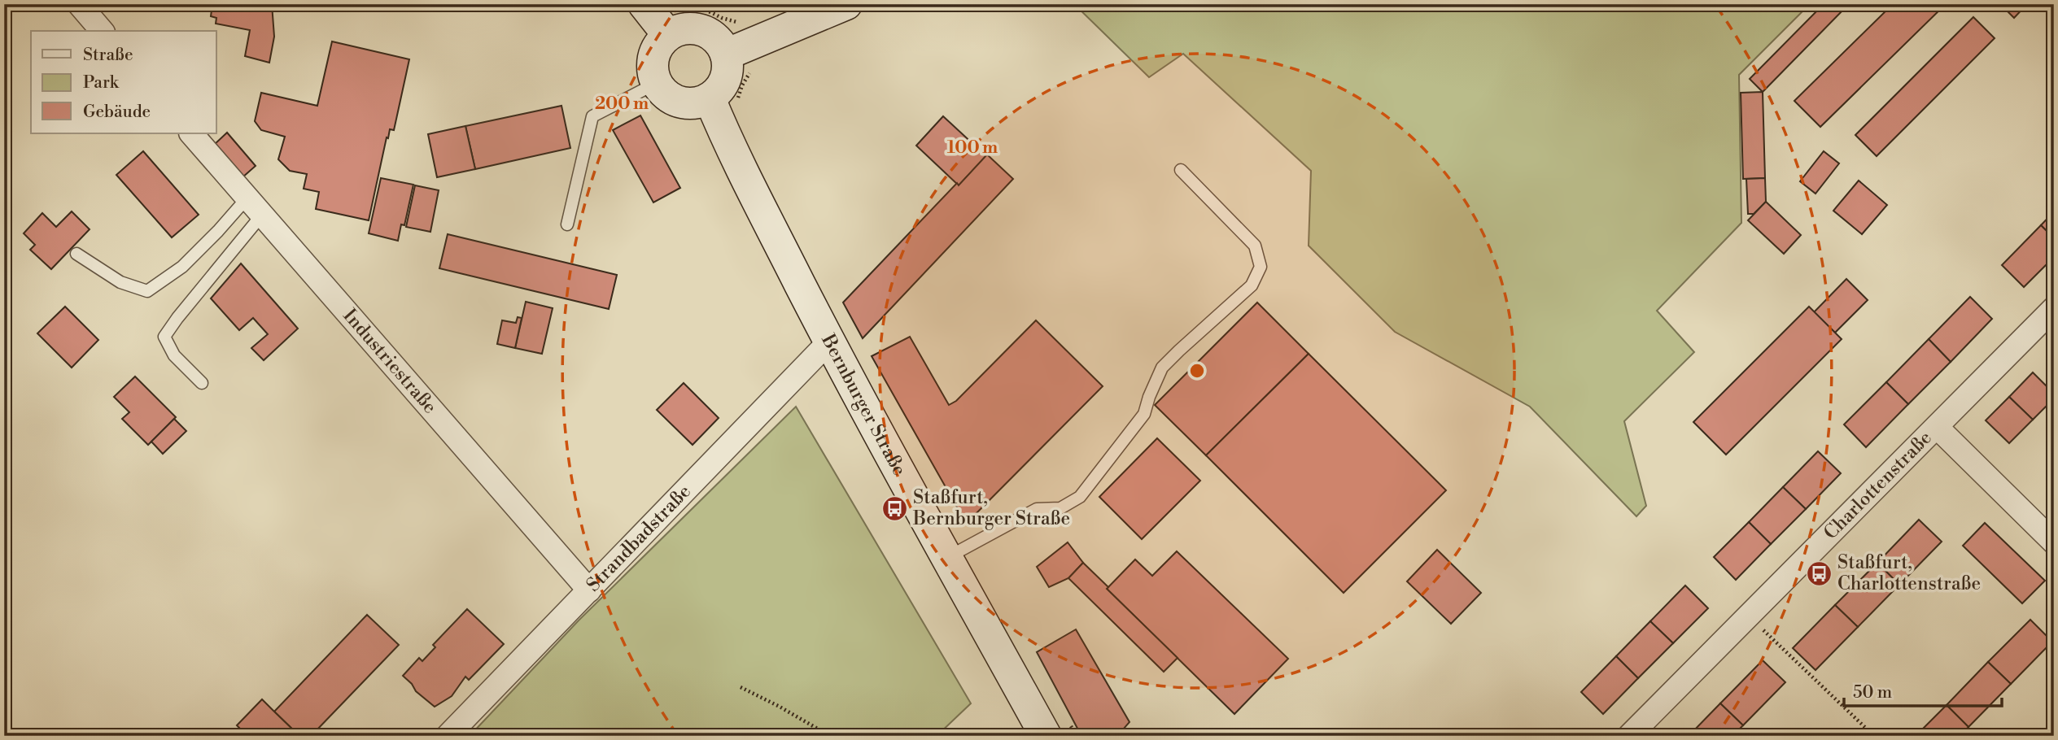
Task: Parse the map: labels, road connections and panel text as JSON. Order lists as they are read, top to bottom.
{
  "streets": {
    "main road": ["Bernburger Straße"],
    "street": ["Industriestraße", "Charlottenstraße", "Strandbadstraße"]
  },
  "crossings": [
    ["Industriestraße", "Strandbadstraße"],
    ["Bernburger Straße", "Strandbadstraße"]
  ],
  "places": {
    "bus stop": ["Staßfurt, Bernburger Straße", "Staßfurt, Charlottenstraße"]
  },
  "legend": ["Straße", "Park", "Gebäude"],
  "scale_bar": "50 m",
  "rings": ["200 m", "100 m"]
}
